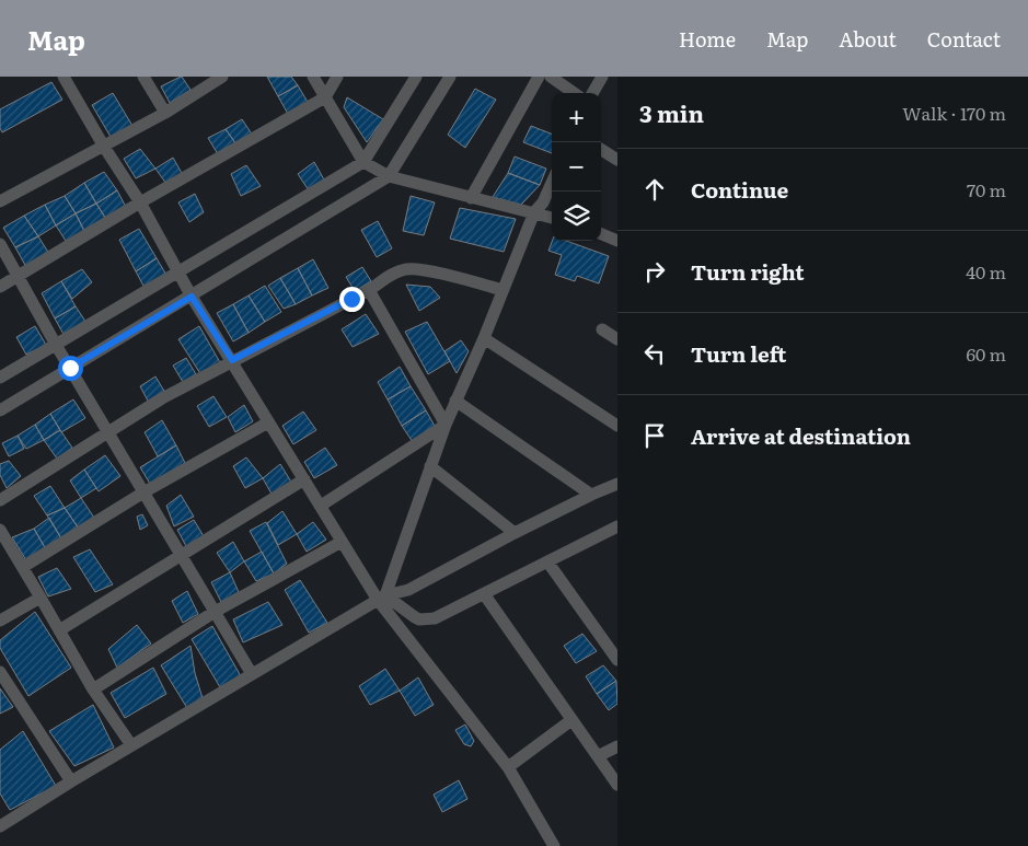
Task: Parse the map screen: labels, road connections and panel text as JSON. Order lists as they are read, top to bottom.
{
  "page": {
    "header": "Map",
    "nav": [
      "Home",
      "Map",
      "About",
      "Contact"
    ],
    "heading": ["3 min", "Walk · 170 m"],
    "map_buttons": ["+", "−"],
    "list": [
      ["Continue", "70 m"],
      ["Turn right", "40 m"],
      ["Turn left", "60 m"],
      "Arrive at destination"
    ]
  }
}
